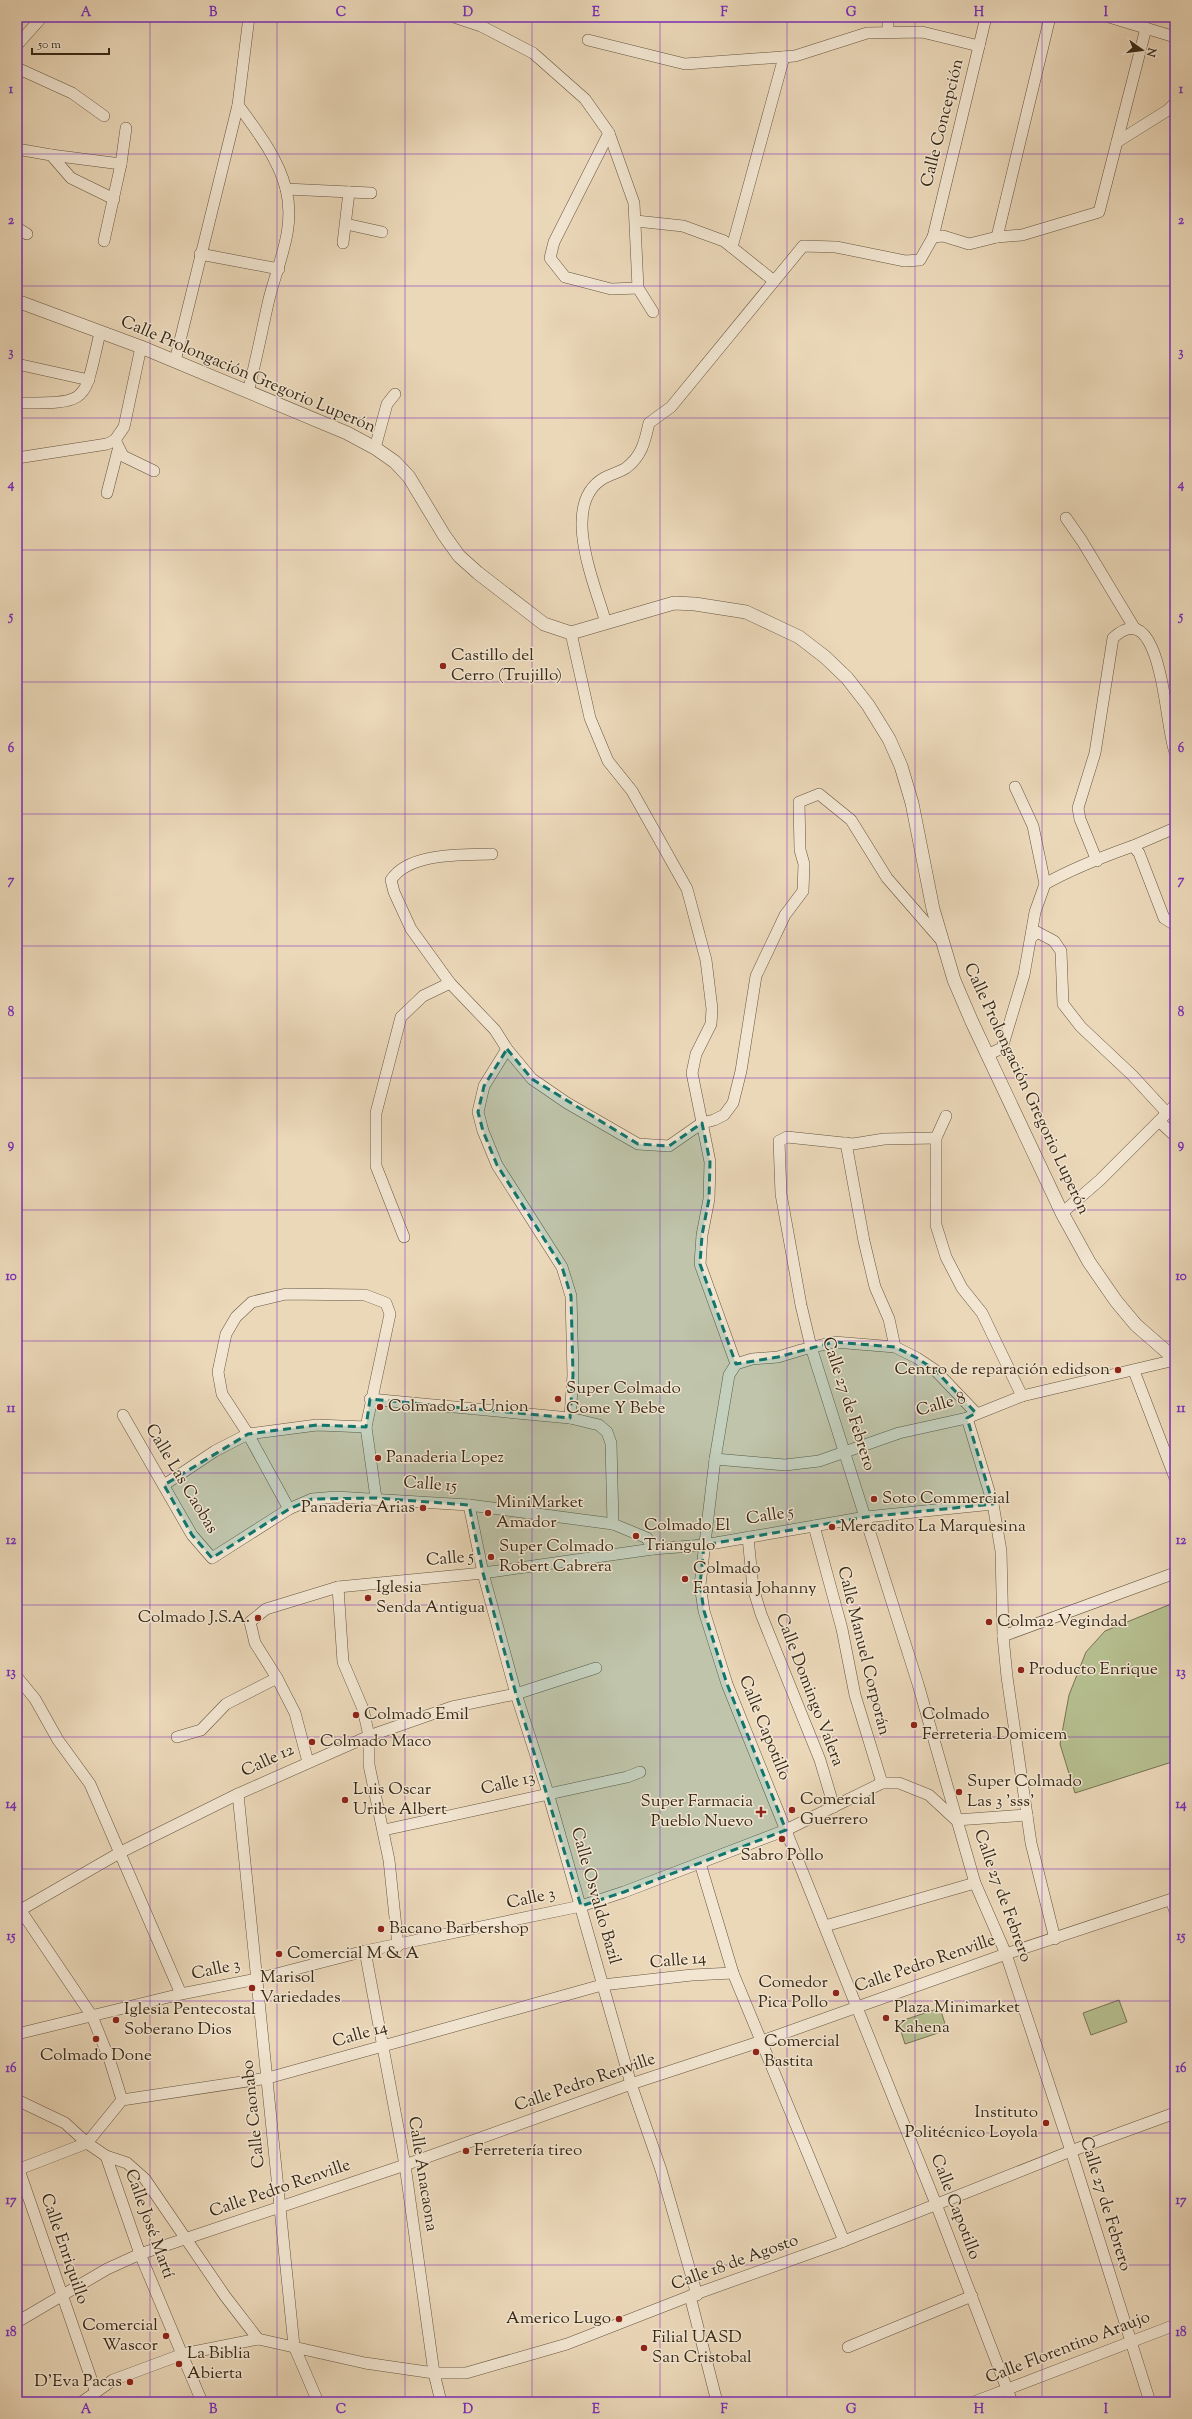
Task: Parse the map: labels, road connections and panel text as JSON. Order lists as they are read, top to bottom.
{
  "streets": {
    "street": [
      "Calle Concepción",
      "Calle Prolongación Gregorio Luperón",
      "Calle 27 de Febrero",
      "Calle 8",
      "Calle Las Caobas",
      "Calle 15",
      "Calle 5",
      "Calle Manuel Corporán",
      "Calle Domingo Valera",
      "Calle Capotillo",
      "Calle 12",
      "Calle 13",
      "Calle Osvaldo Bazil",
      "Calle 3",
      "Calle 14",
      "Calle Pedro Renville",
      "Calle Caonabo",
      "Calle Anacaona",
      "Calle José Martí",
      "Calle Enriquillo",
      "Calle 18 de Agosto",
      "Calle Florentino Araujo"
    ]
  },
  "crossings": [
    ["Calle Prolongación Gregorio Luperón", "Calle 8"],
    ["Calle 27 de Febrero", "Calle 8"],
    ["Calle 27 de Febrero", "Calle 5"],
    ["Calle 27 de Febrero", "Calle 3"],
    ["Calle 27 de Febrero", "Calle Pedro Renville"],
    ["Calle 27 de Febrero", "Calle 18 de Agosto"],
    ["Calle 27 de Febrero", "Calle Florentino Araujo"],
    ["Calle 8", "Calle Capotillo"],
    ["Calle Las Caobas", "Calle 15"],
    ["Calle 15", "Calle 5"],
    ["Calle 15", "Calle Osvaldo Bazil"],
    ["Calle 5", "Calle Manuel Corporán"],
    ["Calle 5", "Calle Domingo Valera"],
    ["Calle 5", "Calle Capotillo"],
    ["Calle 5", "Calle Osvaldo Bazil"],
    ["Calle Manuel Corporán", "Calle 3"],
    ["Calle Domingo Valera", "Calle 3"],
    ["Calle Capotillo", "Calle 3"],
    ["Calle Capotillo", "Calle Pedro Renville"],
    ["Calle Capotillo", "Calle 18 de Agosto"],
    ["Calle Capotillo", "Calle Florentino Araujo"],
    ["Calle 12", "Calle Osvaldo Bazil"],
    ["Calle 12", "Calle Caonabo"],
    ["Calle 13", "Calle Osvaldo Bazil"],
    ["Calle Osvaldo Bazil", "Calle 3"],
    ["Calle Osvaldo Bazil", "Calle 14"],
    ["Calle Osvaldo Bazil", "Calle Pedro Renville"],
    ["Calle Osvaldo Bazil", "Calle 18 de Agosto"],
    ["Calle 3", "Calle Caonabo"],
    ["Calle 3", "Calle Anacaona"],
    ["Calle 14", "Calle Caonabo"],
    ["Calle 14", "Calle Anacaona"],
    ["Calle Pedro Renville", "Calle Caonabo"],
    ["Calle Pedro Renville", "Calle Anacaona"],
    ["Calle Pedro Renville", "Calle José Martí"],
    ["Calle Pedro Renville", "Calle Enriquillo"],
    ["Calle Caonabo", "Calle 18 de Agosto"],
    ["Calle Anacaona", "Calle 18 de Agosto"]
  ],
  "places": {
    "other": [
      "Castillo del Cerro (Trujillo)",
      "Centro de reparación edidson",
      "Super Colmado Come Y Bebe",
      "Colmado La Union",
      "Panaderia Lopez",
      "Soto Commercial",
      "Panaderia Arias",
      "MiniMarket Amador",
      "Mercadito La Marquesina",
      "Colmado El Triangulo",
      "Super Colmado Robert Cabrera",
      "Colmado Fantasia Johanny",
      "Iglesia Senda Antigua",
      "Colmado J.S.A.",
      "Colma2 Vegindad",
      "Producto Enrique",
      "Colmado Emil",
      "Colmado Ferreteria Domicem",
      "Colmado Maco",
      "Super Colmado Las 3 'sss'",
      "Luis Oscar Uribe Albert",
      "Comercial Guerrero",
      "Sabro Pollo",
      "Bacano Barbershop",
      "Comercial M & A",
      "Marisol Variedades",
      "Comedor Pica Pollo",
      "Plaza Minimarket Kahena",
      "Iglesia Pentecostal Soberano Dios",
      "Colmado Done",
      "Comercial Bastita",
      "Instituto Politécnico Loyola",
      "Ferretería tireo",
      "Americo Lugo",
      "Comercial Wascor",
      "Filial UASD San Cristobal",
      "La Biblia Abierta",
      "D'Eva Pacas"
    ],
    "health": ["Super Farmacia Pueblo Nuevo"]
  },
  "scale_bar": "50 m",
  "north": "right",
  "grid": {
    "columns": [
      "A",
      "B",
      "C",
      "D",
      "E",
      "F",
      "G",
      "H",
      "I"
    ],
    "rows": [
      "1",
      "2",
      "3",
      "4",
      "5",
      "6",
      "7",
      "8",
      "9",
      "10",
      "11",
      "12",
      "13",
      "14",
      "15",
      "16",
      "17",
      "18"
    ]
  }
}
